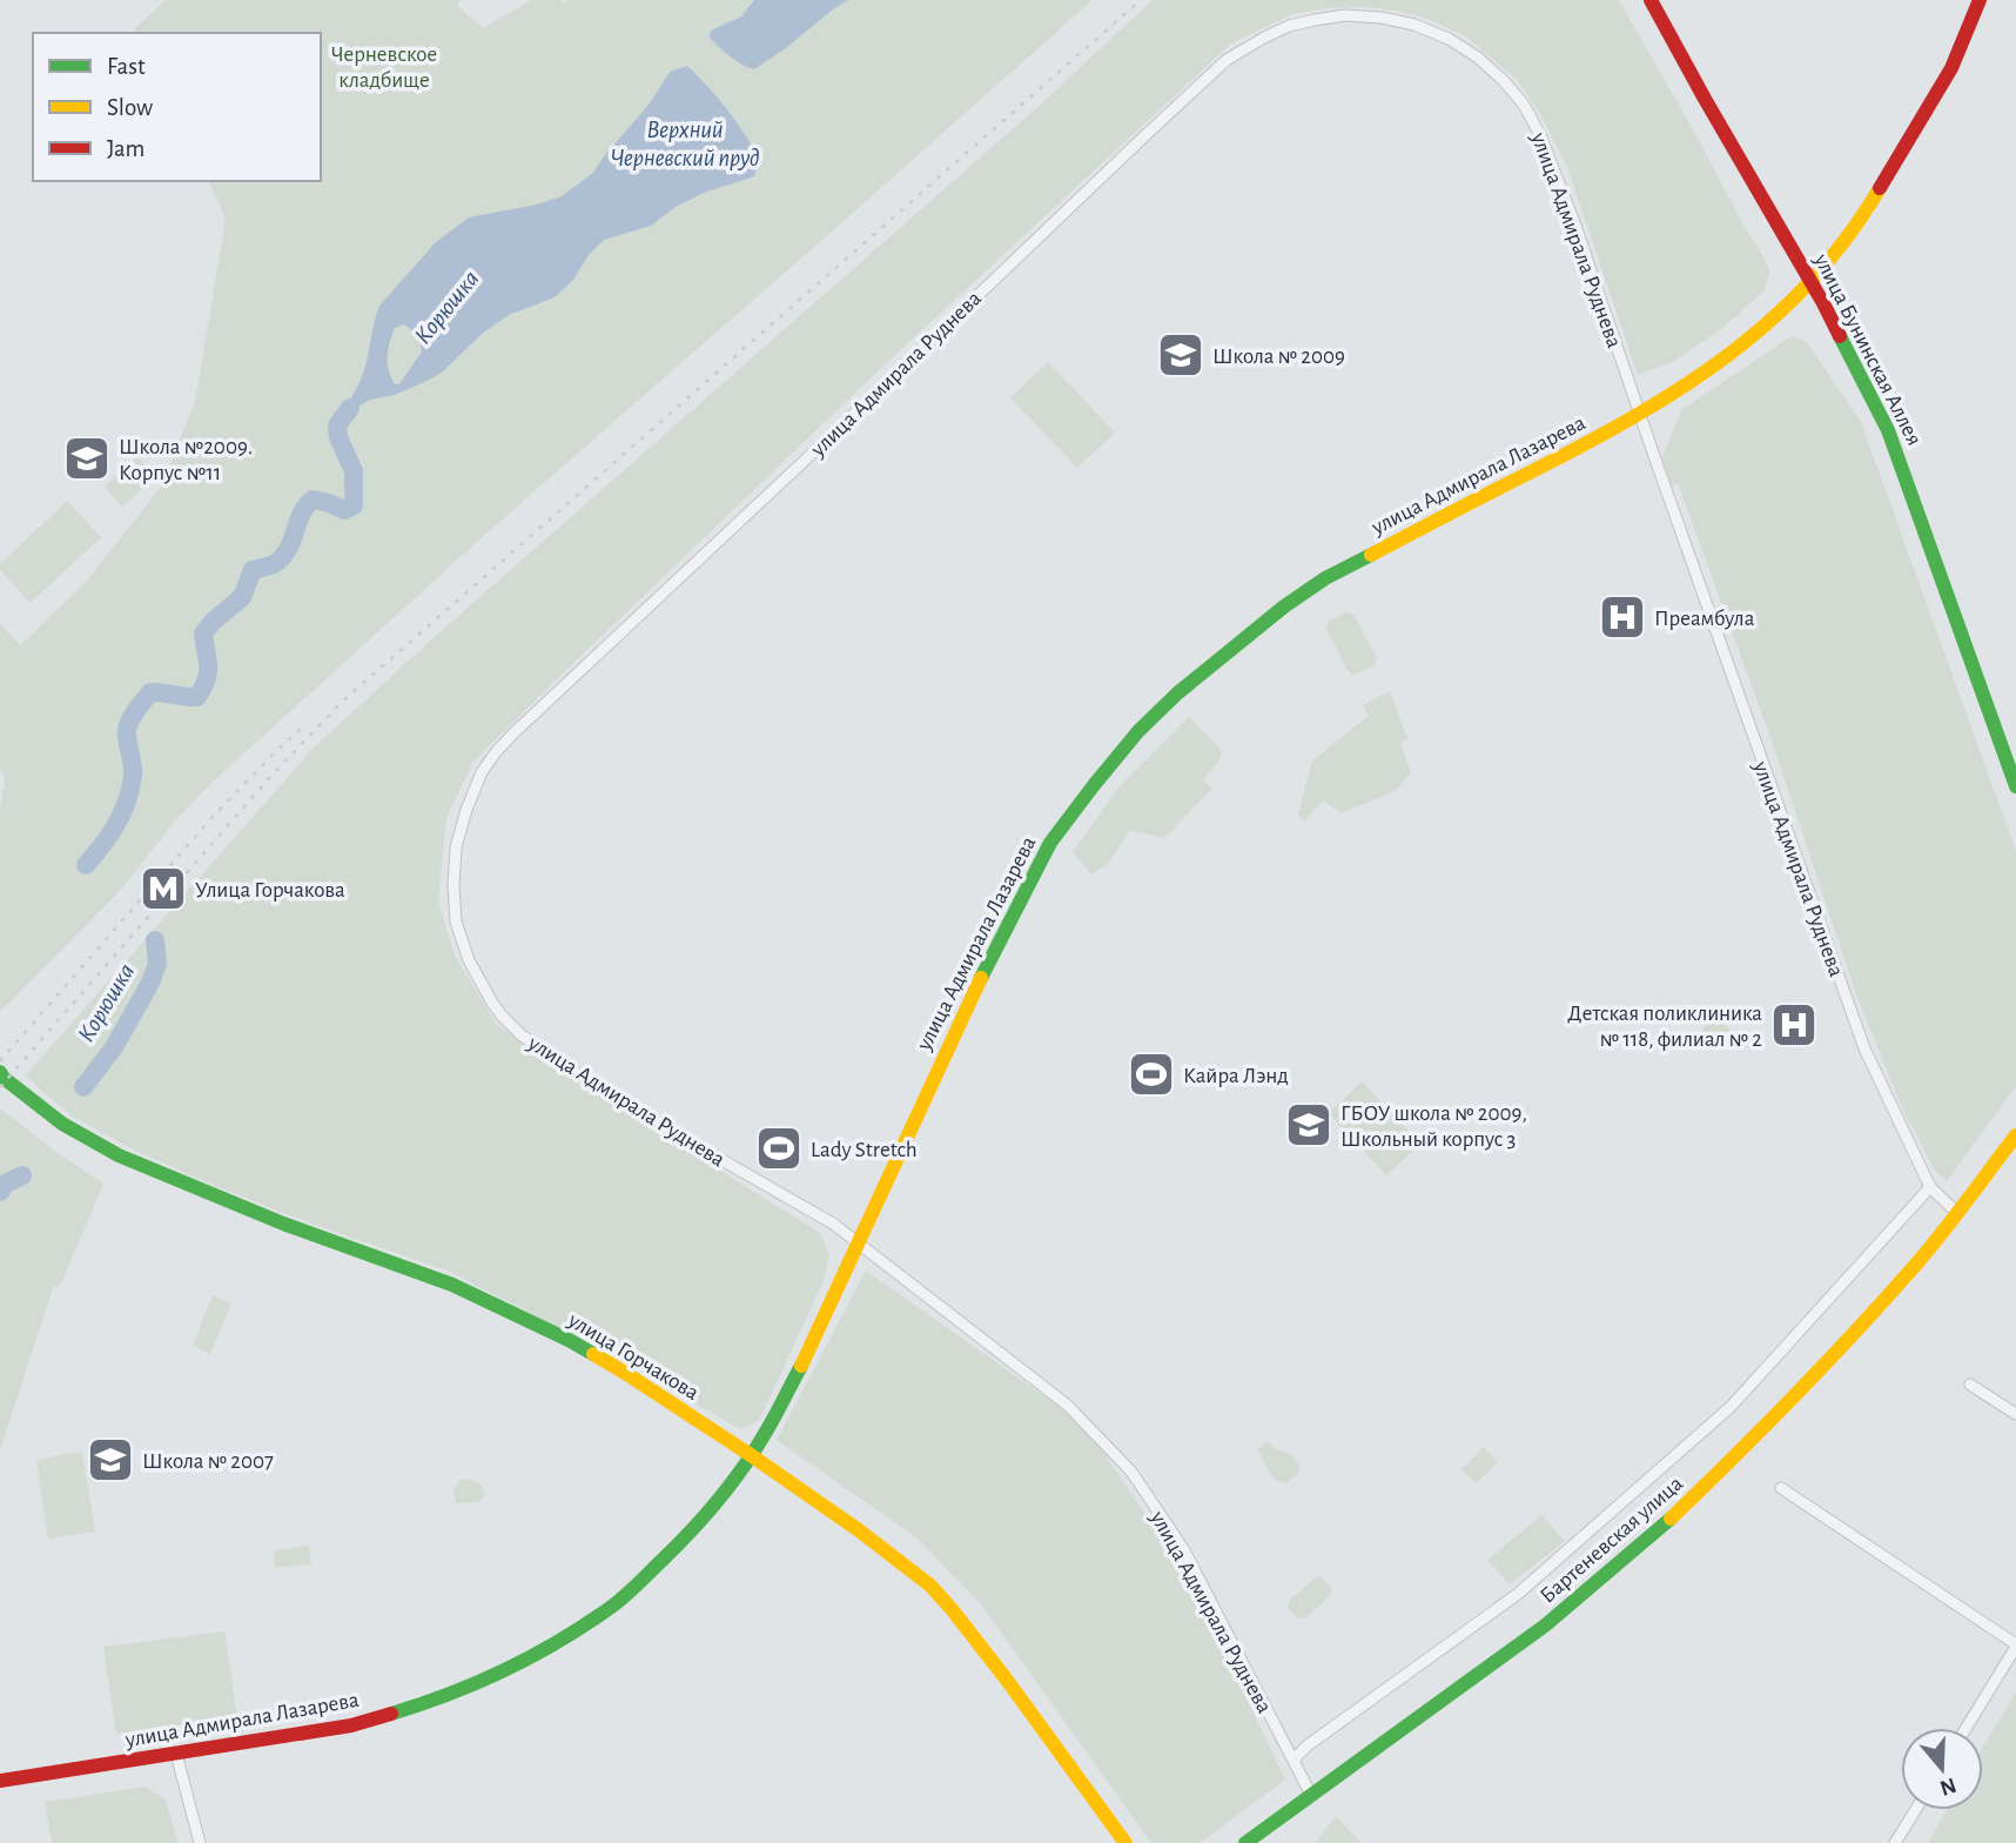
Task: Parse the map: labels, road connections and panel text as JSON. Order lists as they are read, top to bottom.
{
  "streets": {
    "street": [
      "улица Адмирала Руднева",
      "улица Бунинская Аллея",
      "улица Адмирала Лазарева",
      "улица Горчакова",
      "Бартеневская улица"
    ]
  },
  "crossings": [
    ["улица Адмирала Руднева", "улица Адмирала Лазарева"],
    ["улица Адмирала Руднева", "Бартеневская улица"],
    ["улица Бунинская Аллея", "улица Адмирала Лазарева"],
    ["улица Адмирала Лазарева", "улица Горчакова"]
  ],
  "water": ["Верхний Черневский пруд", "Корюшка"],
  "parks": ["Черневское кладбище"],
  "places": {
    "school or university": [
      "Школа № 2009",
      "Школа №2009. Корпус №11",
      "ГБОУ школа № 2009, Школьный корпус 3",
      "Школа № 2007"
    ],
    "hospital": ["Преамбула", "Детская поликлиника № 118, филиал № 2"],
    "metro station": ["Улица Горчакова"],
    "sports": ["Кайра Лэнд", "Lady Stretch"]
  },
  "legend": ["Fast", "Slow", "Jam"],
  "north": "bottom"
}
